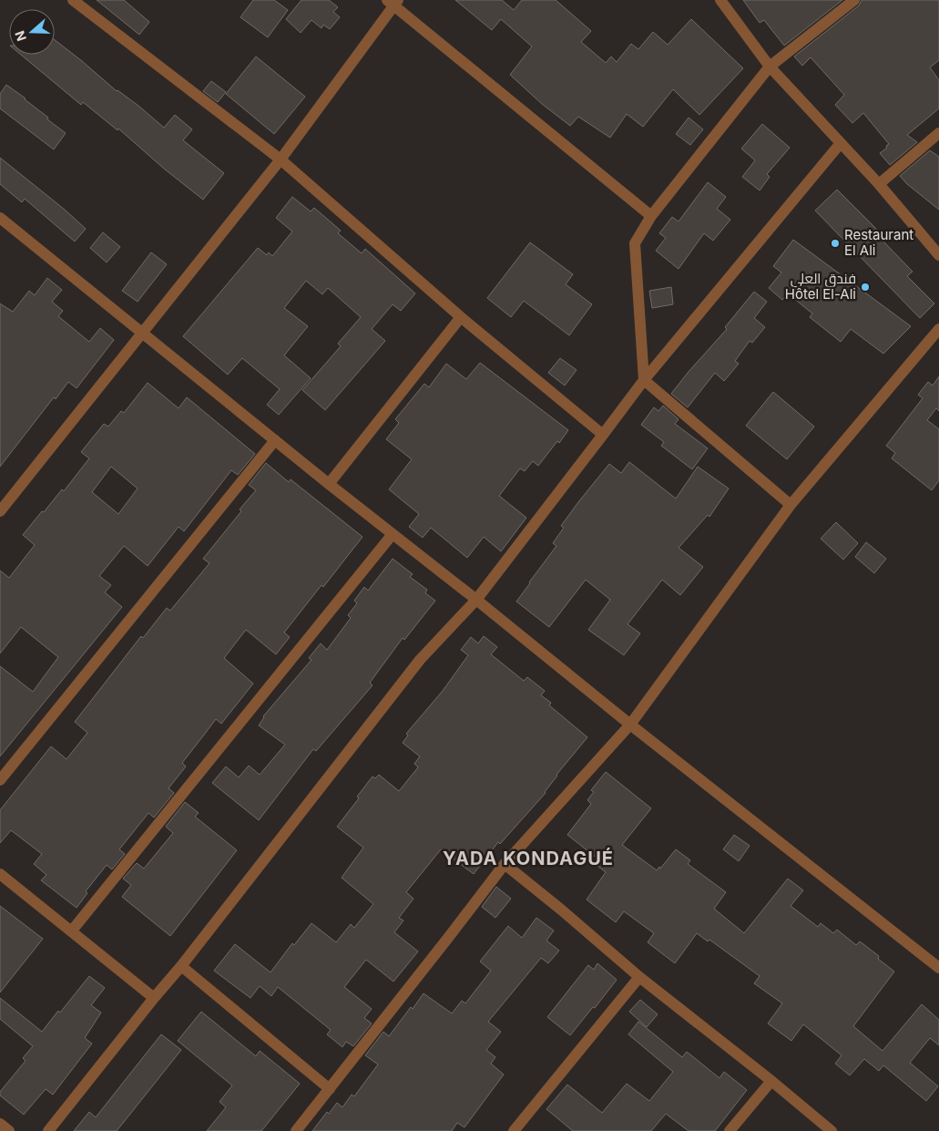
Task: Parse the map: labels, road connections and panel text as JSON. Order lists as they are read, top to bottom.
{
  "districts": ["YADA KONDAGUÉ"],
  "places": ["Restaurant El Ali", "فندق العلي Hôtel El-Ali"],
  "north": "left"
}
